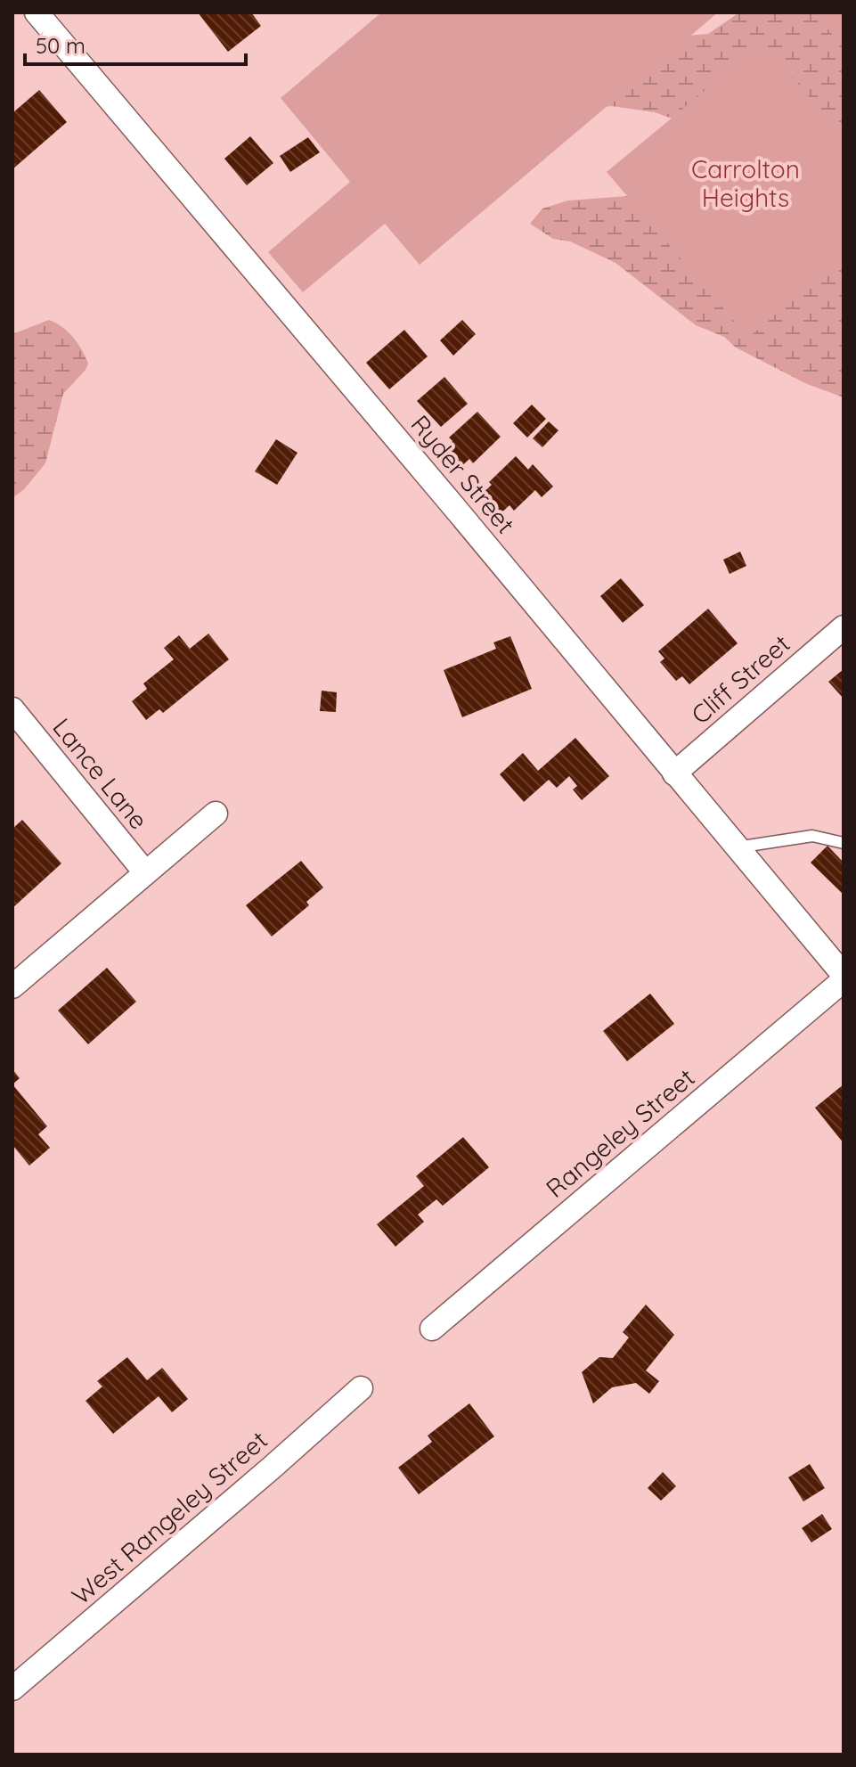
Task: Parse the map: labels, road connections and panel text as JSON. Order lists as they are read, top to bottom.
{
  "streets": {
    "street": [
      "Ryder Street",
      "Cliff Street",
      "Lance Lane",
      "Rangeley Street",
      "West Rangeley Street"
    ]
  },
  "crossings": [
    ["Ryder Street", "Cliff Street"],
    ["Ryder Street", "Rangeley Street"]
  ],
  "parks": ["Carrolton Heights"],
  "scale_bar": "50 m"
}
